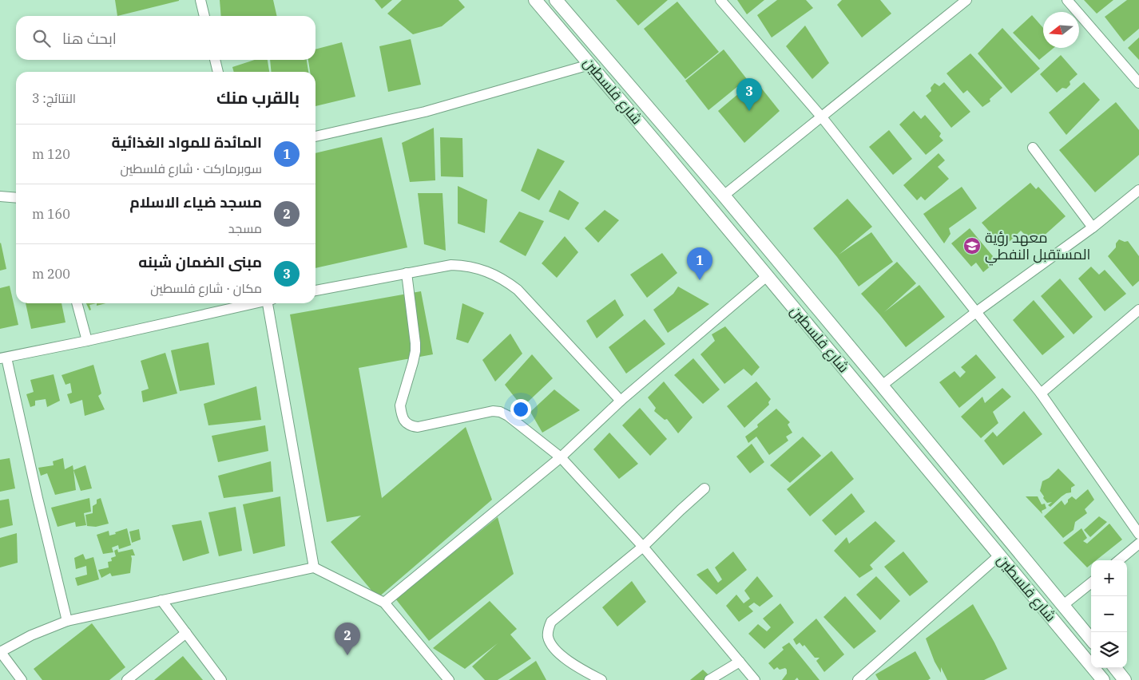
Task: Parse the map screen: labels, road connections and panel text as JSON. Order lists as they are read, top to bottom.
{
  "streets": {
    "street": ["شارع فلسطين"]
  },
  "places": {
    "school or university": ["معهد رؤية المستقبل النفطي"]
  },
  "north": "left",
  "page": {
    "search": "ابحث هنا",
    "heading": ["بالقرب منك", "النتائج: 3"],
    "pins": ["3", "1", "2"],
    "list": [
      {
        "mark": "1",
        "name": "المائدة للمواد الغذائية",
        "note": "سوبرماركت · شارع فلسطين",
        "value": "120 m"
      },
      {
        "mark": "2",
        "name": "مسجد ضياء الاسلام",
        "note": "مسجد",
        "value": "160 m"
      },
      {
        "mark": "3",
        "name": "مبنى الضمان شبنه",
        "note": "مكان · شارع فلسطين",
        "value": "200 m"
      }
    ],
    "map_buttons": ["+", "−"]
  }
}
